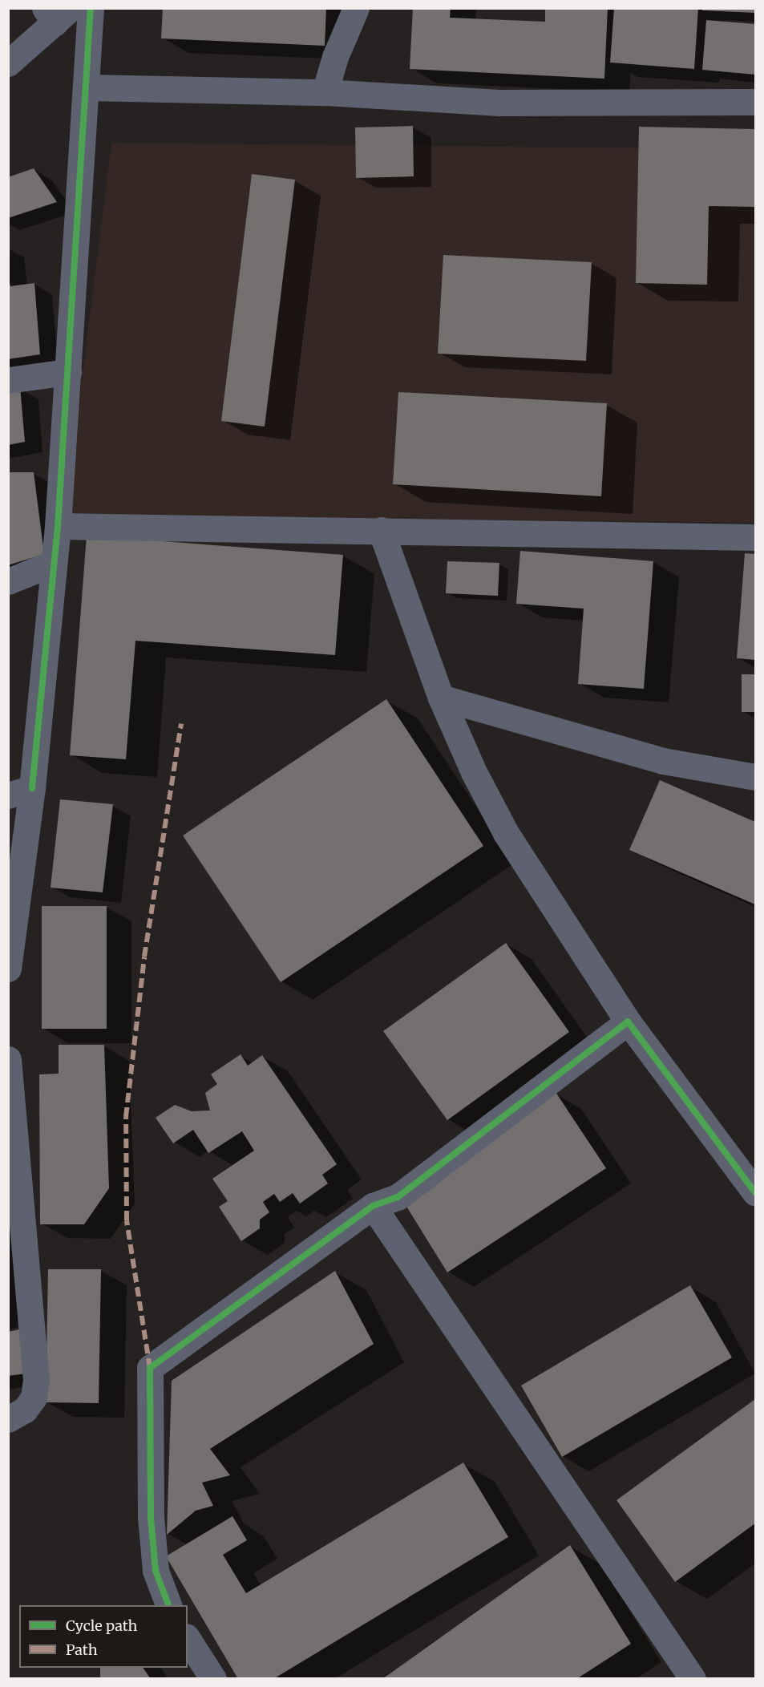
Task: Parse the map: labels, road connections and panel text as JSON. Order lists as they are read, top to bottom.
{
  "legend": ["Cycle path", "Path"]
}
